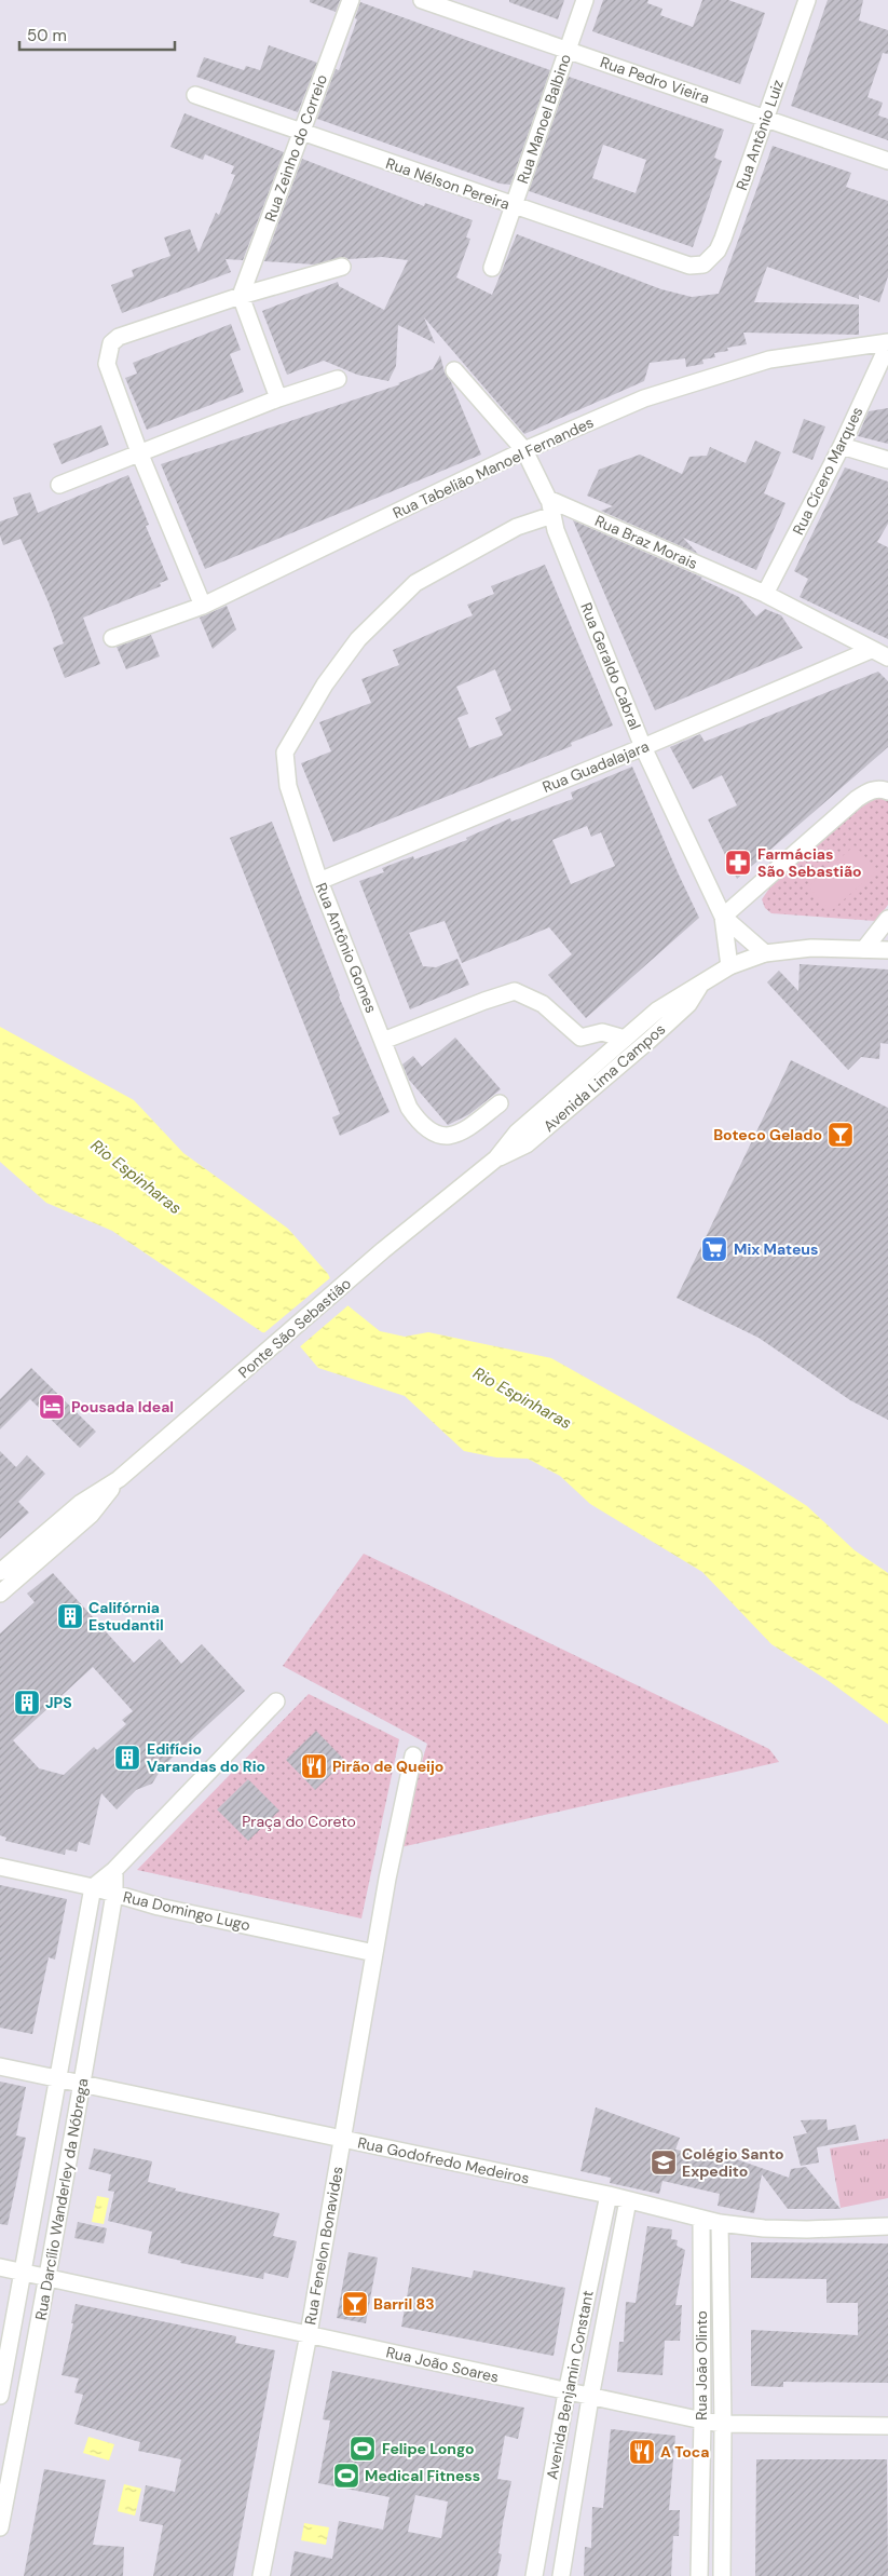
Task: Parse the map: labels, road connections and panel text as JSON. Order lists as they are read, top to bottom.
{
  "streets": {
    "street": [
      "Rua Pedro Vieira",
      "Rua Manoel Balbino",
      "Rua Antônio Luiz",
      "Rua Zeinho do Correio",
      "Rua Nélson Pereira",
      "Rua Tabelião Manoel Fernandes",
      "Rua Cícero Marques",
      "Rua Braz Morais",
      "Rua Geraldo Cabral",
      "Rua Guadalajara",
      "Rua Antônio Gomes",
      "Avenida Lima Campos",
      "Ponte São Sebastião",
      "Rua Domingo Lugo",
      "Rua Godofredo Medeiros",
      "Rua Darcílio Wanderley da Nóbrega",
      "Rua Fenelon Bonavides",
      "Rua João Soares",
      "Rua João Olinto",
      "Avenida Benjamin Constant"
    ]
  },
  "crossings": [
    ["Rua Pedro Vieira", "Rua Manoel Balbino"],
    ["Rua Pedro Vieira", "Rua Antônio Luiz"],
    ["Rua Manoel Balbino", "Rua Nélson Pereira"],
    ["Rua Antônio Luiz", "Rua Nélson Pereira"],
    ["Rua Zeinho do Correio", "Rua Nélson Pereira"],
    ["Rua Tabelião Manoel Fernandes", "Rua Cícero Marques"],
    ["Rua Cícero Marques", "Rua Braz Morais"],
    ["Rua Braz Morais", "Rua Geraldo Cabral"],
    ["Rua Braz Morais", "Rua Guadalajara"],
    ["Rua Braz Morais", "Rua Antônio Gomes"],
    ["Rua Geraldo Cabral", "Rua Guadalajara"],
    ["Rua Geraldo Cabral", "Rua Antônio Gomes"],
    ["Rua Geraldo Cabral", "Avenida Lima Campos"],
    ["Rua Guadalajara", "Rua Antônio Gomes"],
    ["Avenida Lima Campos", "Ponte São Sebastião"],
    ["Rua Domingo Lugo", "Rua Darcílio Wanderley da Nóbrega"],
    ["Rua Domingo Lugo", "Rua Fenelon Bonavides"],
    ["Rua Godofredo Medeiros", "Rua Darcílio Wanderley da Nóbrega"],
    ["Rua Godofredo Medeiros", "Rua Fenelon Bonavides"],
    ["Rua Godofredo Medeiros", "Rua João Olinto"],
    ["Rua Godofredo Medeiros", "Avenida Benjamin Constant"],
    ["Rua Darcílio Wanderley da Nóbrega", "Rua João Soares"],
    ["Rua Fenelon Bonavides", "Rua João Soares"],
    ["Rua João Soares", "Rua João Olinto"],
    ["Rua João Soares", "Avenida Benjamin Constant"]
  ],
  "water": ["Rio Espinharas"],
  "parks": ["Praça do Coreto"],
  "places": {
    "pharmacy": ["Farmácias São Sebastião"],
    "bar": ["Boteco Gelado", "Barril 83"],
    "supermarket": ["Mix Mateus"],
    "hotel": ["Pousada Ideal"],
    "building": ["Califórnia Estudantil", "JPS", "Edifício Varandas do Rio"],
    "restaurant": ["Pirão de Queijo", "A Toca"],
    "school or university": ["Colégio Santo Expedito"],
    "sports": ["Felipe Longo", "Medical Fitness"]
  },
  "scale_bar": "50 m"
}
